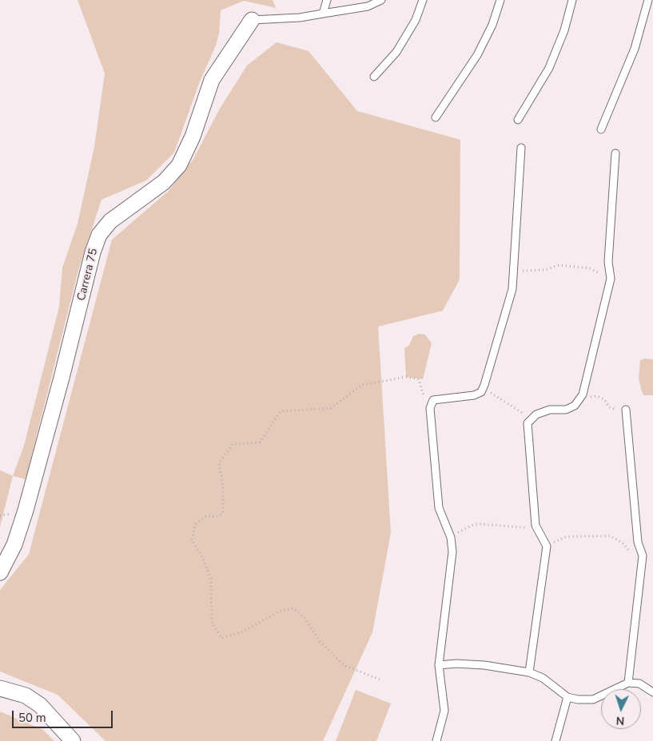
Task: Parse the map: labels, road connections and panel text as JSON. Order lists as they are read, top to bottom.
{
  "streets": {
    "street": ["Carrera 75"]
  },
  "scale_bar": "50 m",
  "north": "bottom"
}
